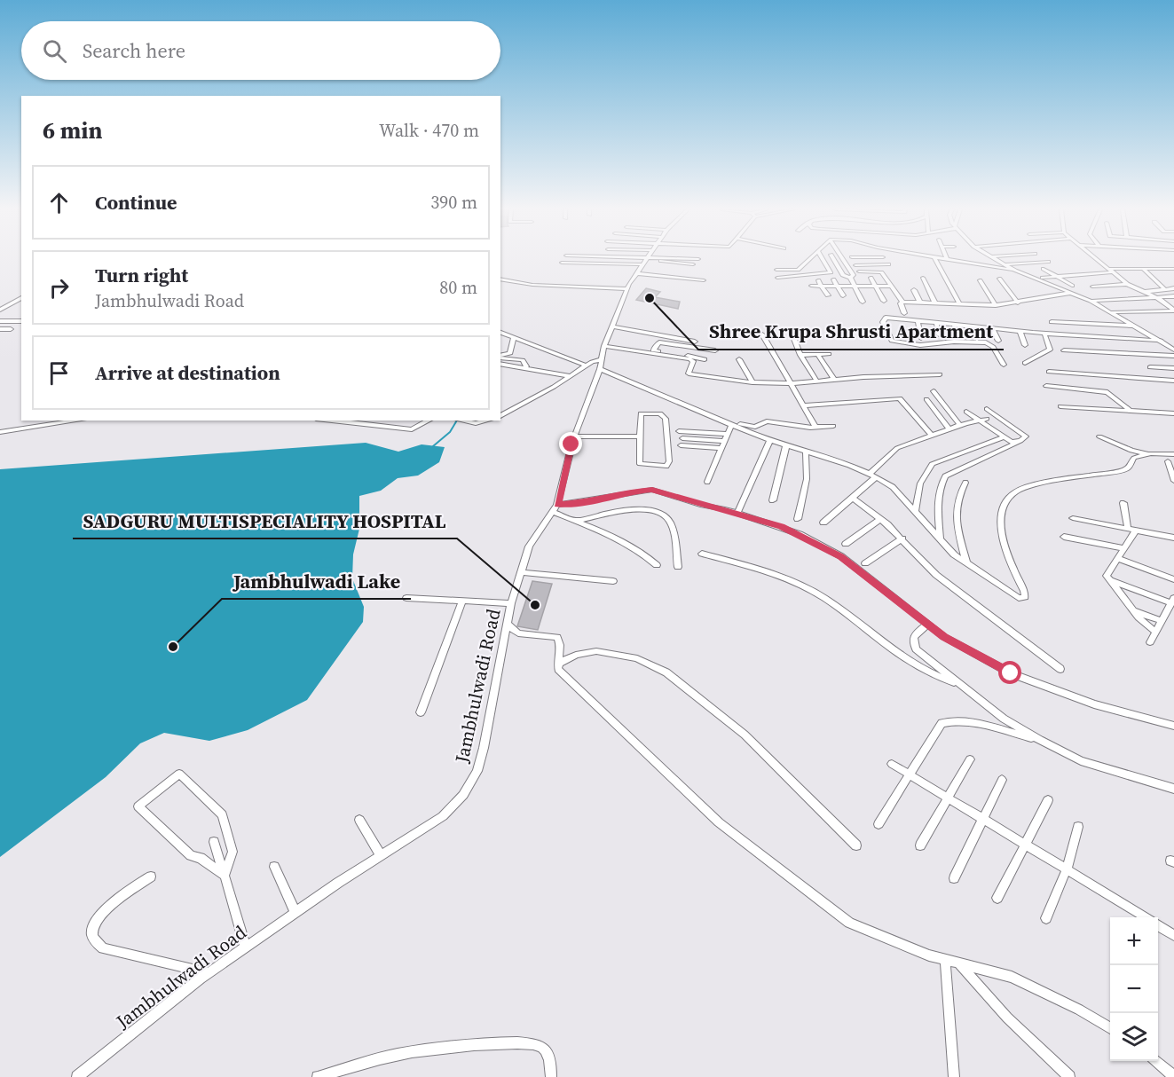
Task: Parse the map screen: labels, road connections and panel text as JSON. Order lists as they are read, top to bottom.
{
  "streets": {
    "street": ["Jambhulwadi Road"]
  },
  "places": ["Shree Krupa Shrusti Apartment", "SADGURU MULTISPECIALITY HOSPITAL", "Jambhulwadi Lake"],
  "page": {
    "search": "Search here",
    "heading": ["6 min", "Walk · 470 m"],
    "list": [
      ["Continue", "390 m"],
      ["Turn right", "Jambhulwadi Road", "80 m"],
      "Arrive at destination"
    ],
    "map_buttons": ["+", "−"]
  }
}
